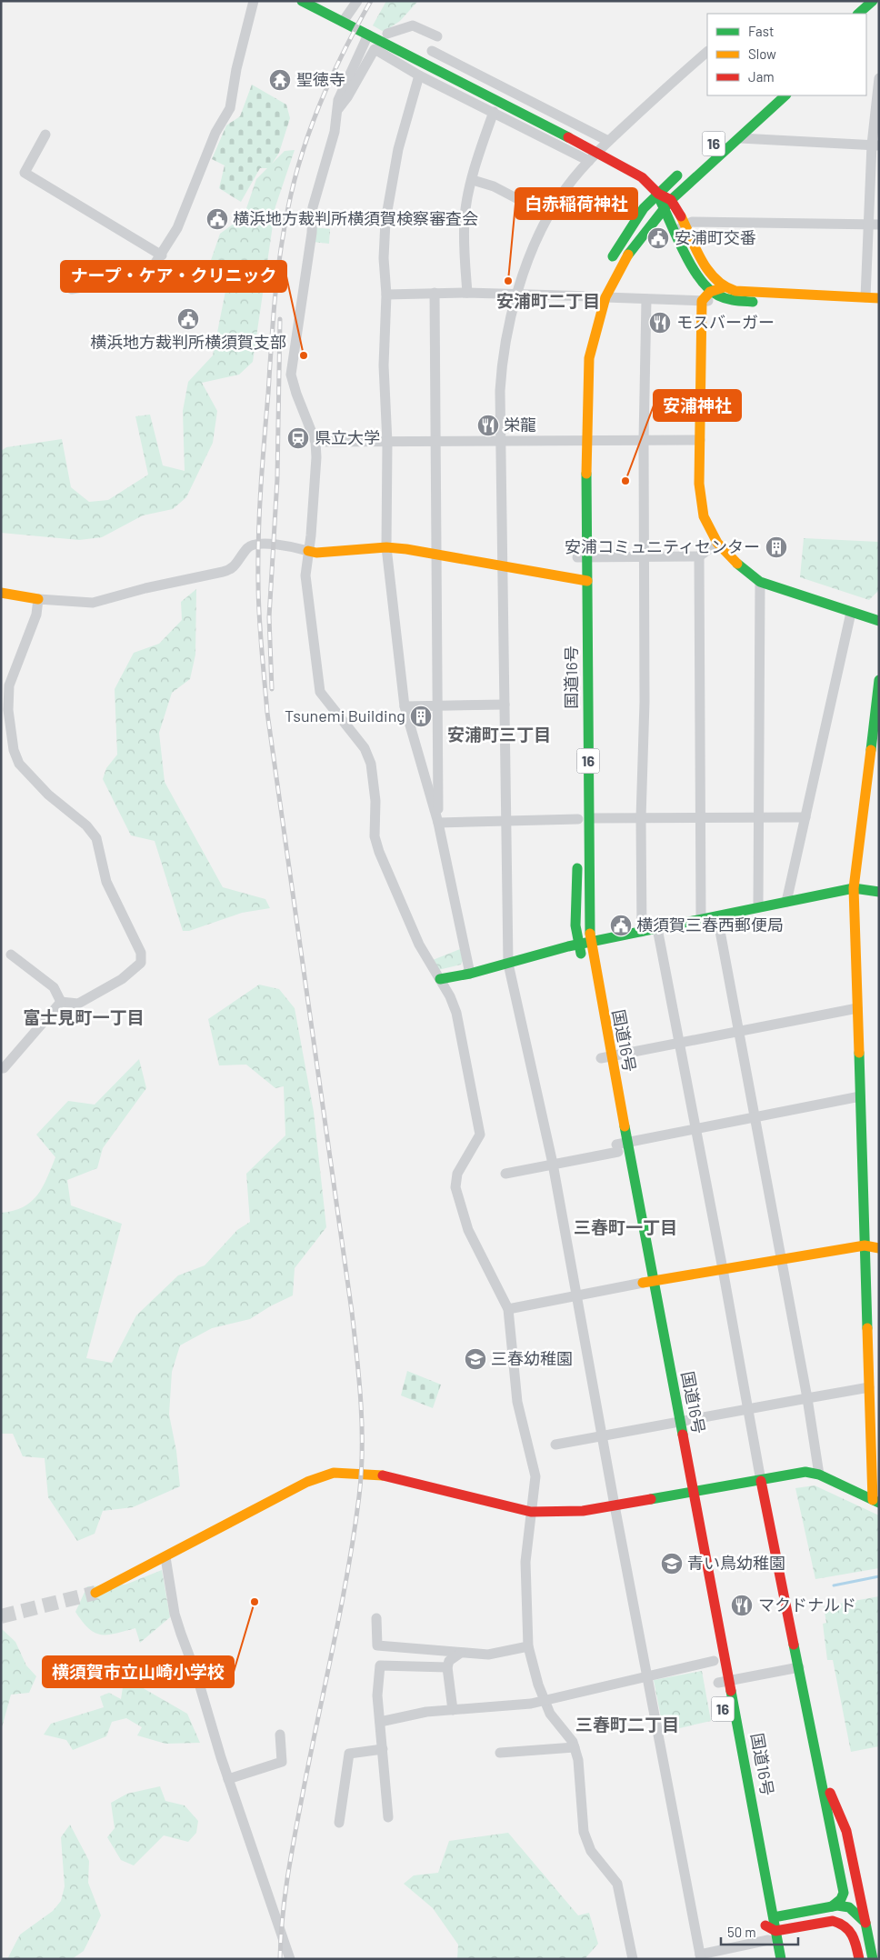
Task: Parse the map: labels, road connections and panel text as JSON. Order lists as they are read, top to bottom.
{
  "streets": {
    "main road": ["16", "国道16号"]
  },
  "districts": [
    "安浦町二丁目",
    "安浦町三丁目",
    "富士見町一丁目",
    "三春町一丁目",
    "三春町二丁目"
  ],
  "places": {
    "temple": ["聖徳寺"],
    "public building": [
      "横浜地方裁判所横須賀検察審査会",
      "安浦町交番",
      "横浜地方裁判所横須賀支部",
      "横須賀三春西郵便局"
    ],
    "other": [
      "白赤稲荷神社",
      "ナープ・ケア・クリニック",
      "安浦神社",
      "横須賀市立山崎小学校"
    ],
    "restaurant": ["モスバーガー", "栄龍", "マクドナルド"],
    "station": ["県立大学"],
    "building": ["安浦コミュニティセンター", "Tsunemi Building"],
    "school or university": ["三春幼稚園", "青い鳥幼稚園"]
  },
  "legend": ["Fast", "Slow", "Jam"],
  "scale_bar": "50 m"
}
